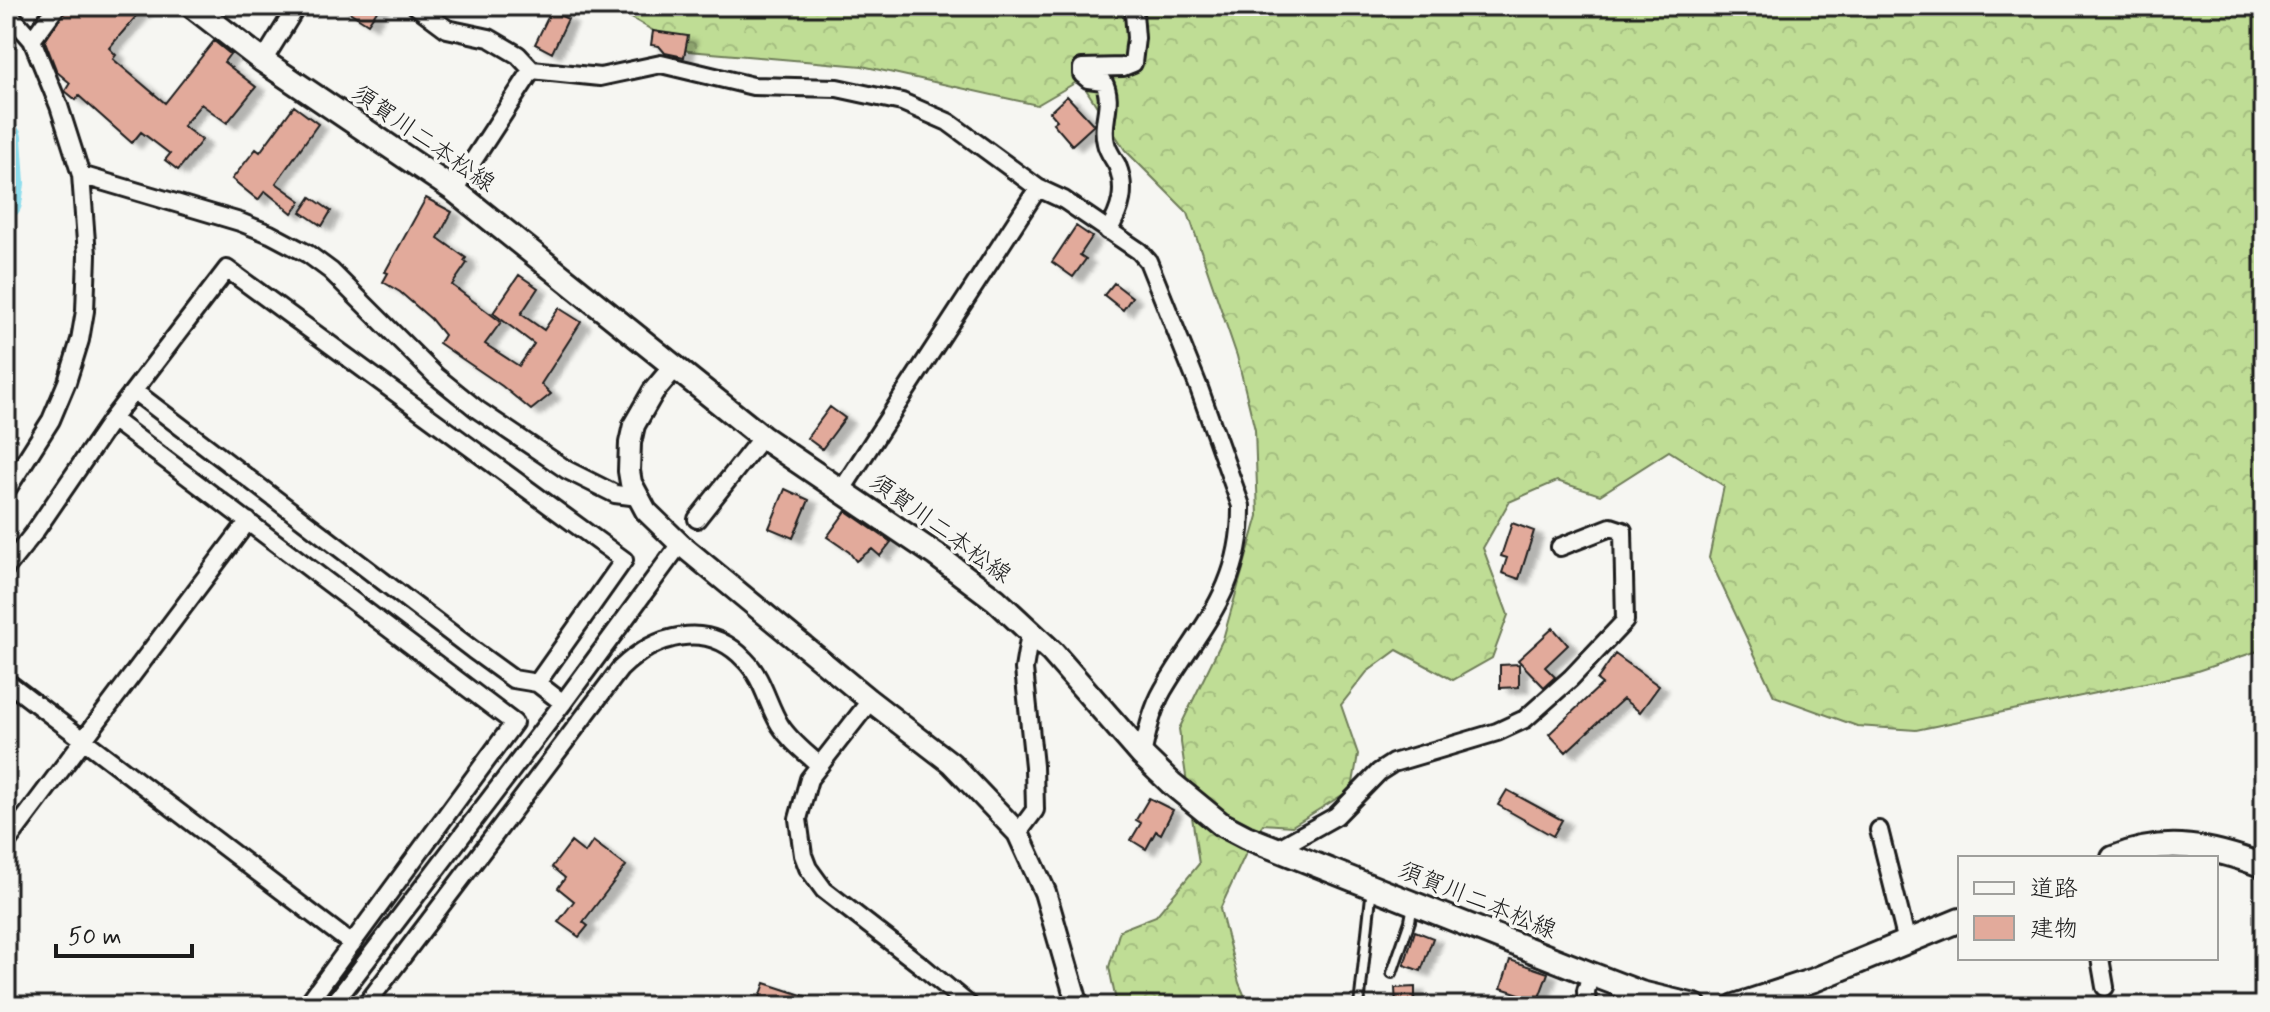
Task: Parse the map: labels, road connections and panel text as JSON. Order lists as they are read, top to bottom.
{
  "streets": {
    "main road": ["須賀川二本松線"]
  },
  "legend": ["道路", "建物"],
  "scale_bar": "50 m"
}
